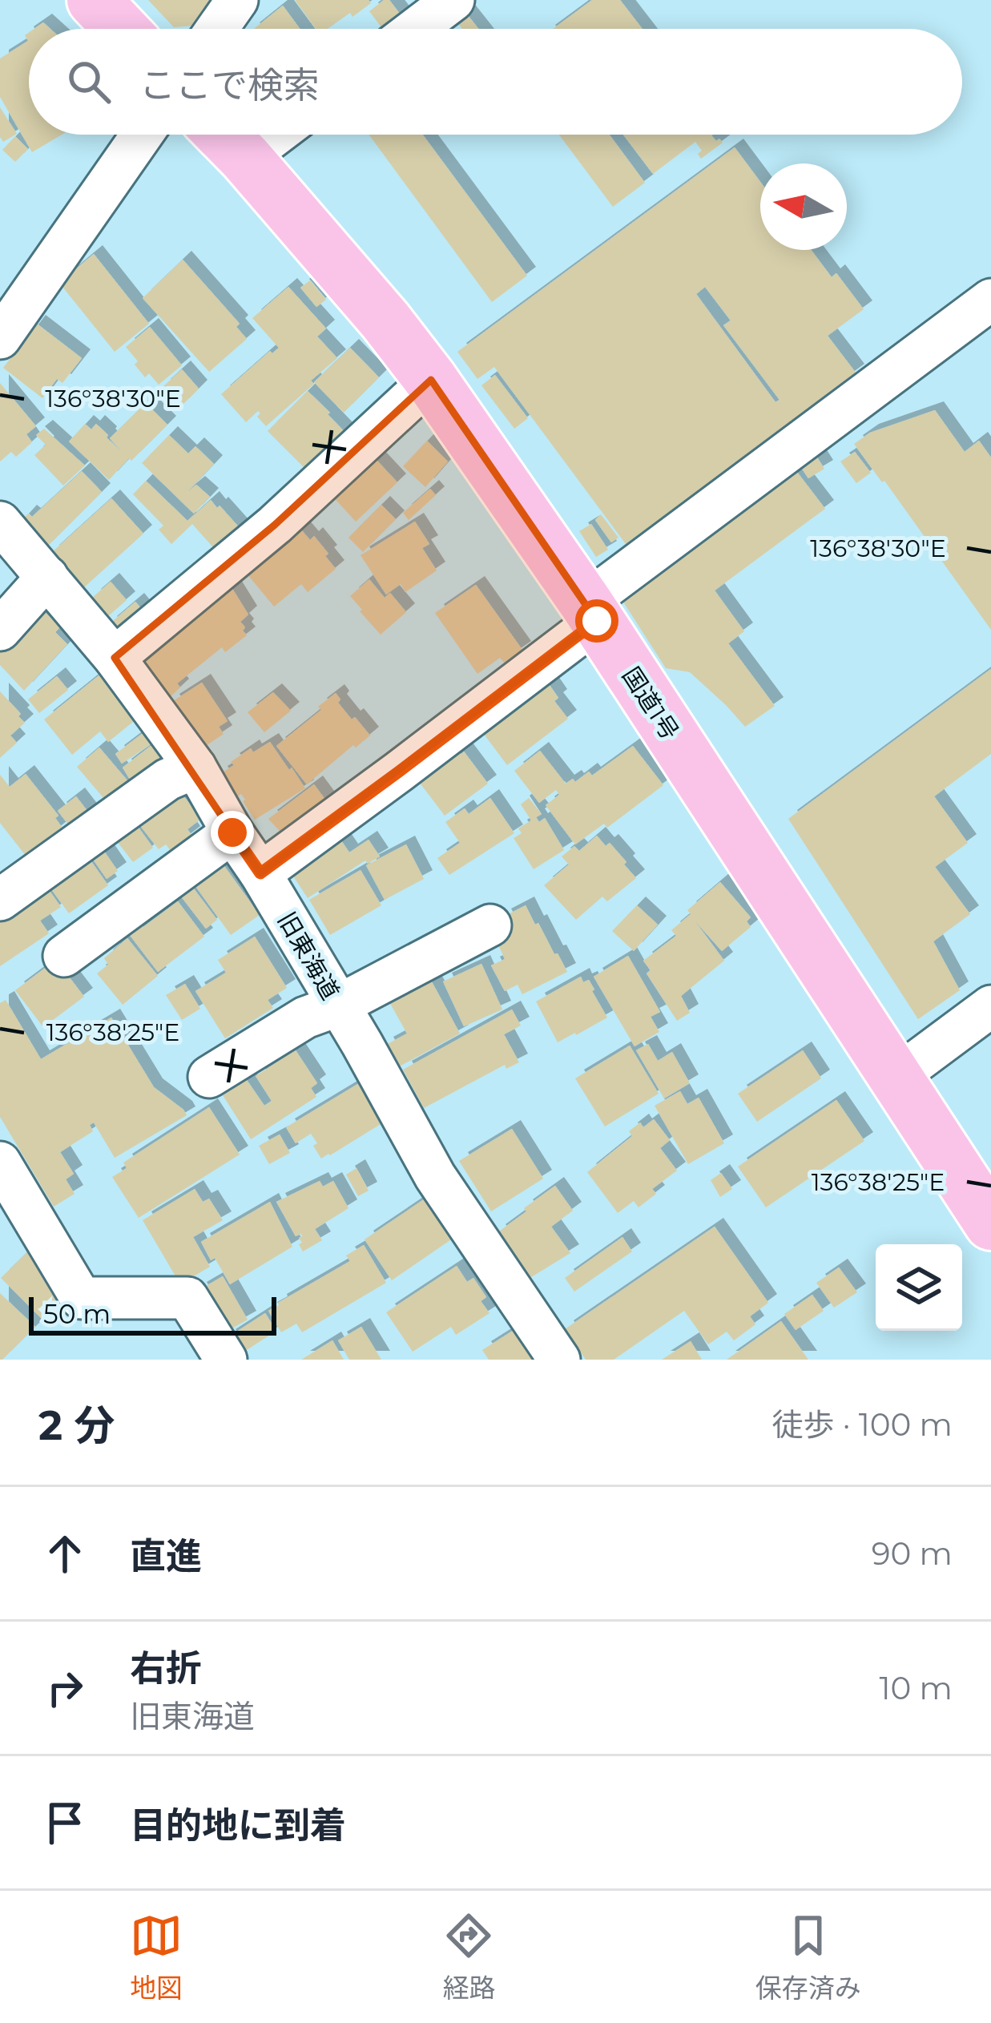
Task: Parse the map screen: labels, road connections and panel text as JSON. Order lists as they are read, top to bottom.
{
  "streets": {
    "highway": ["国道1号"],
    "street": ["旧東海道"]
  },
  "scale_bar": "50 m",
  "north": "left",
  "page": {
    "search": "ここで検索",
    "scale": "50 m",
    "heading": ["2 分", "徒歩 · 100 m"],
    "list": [
      ["直進", "90 m"],
      ["右折", "旧東海道", "10 m"],
      "目的地に到着"
    ],
    "nav": ["地図", "経路", "保存済み"]
  },
  "coordinates": ["136°38'30\"E", "136°38'25\"E"]
}
